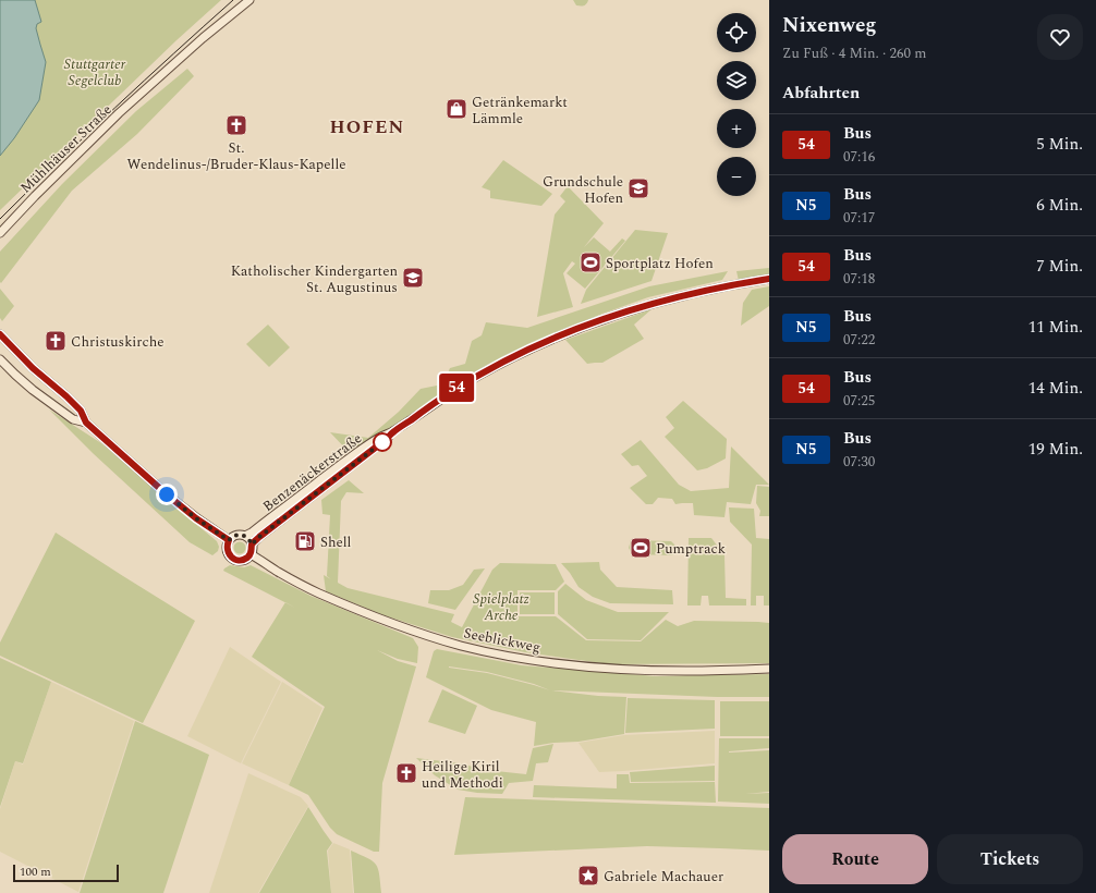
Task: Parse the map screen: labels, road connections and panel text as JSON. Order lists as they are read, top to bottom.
{
  "streets": {
    "main road": ["Mühlhäuser Straße", "Benzenäckerstraße", "Seeblickweg"]
  },
  "crossings": [
    ["Benzenäckerstraße", "Seeblickweg"]
  ],
  "districts": ["HOFEN"],
  "parks": ["Stuttgarter Segelclub", "Spielplatz Arche"],
  "places": {
    "shop": ["Getränkemarkt Lämmle"],
    "church": ["St. Wendelinus-/Bruder-Klaus-Kapelle", "Christuskirche", "Heilige Kiril und Methodi"],
    "school or university": ["Grundschule Hofen", "Katholischer Kindergarten St. Augustinus"],
    "sports": ["Sportplatz Hofen", "Pumptrack"],
    "fuel station": ["Shell"],
    "place": ["Gabriele Machauer"]
  },
  "lines": ["bus line 54"],
  "scale_bar": "100 m",
  "page": {
    "on_map": "54",
    "heading": [
      ["Nixenweg", "Zu Fuß · 4 Min. · 260 m"],
      "Abfahrten"
    ],
    "map_buttons": ["+", "−"],
    "list": [
      {
        "mark": "54",
        "name": "Bus",
        "note": "07:16",
        "value": "5 Min."
      },
      {
        "mark": "N5",
        "name": "Bus",
        "note": "07:17",
        "value": "6 Min."
      },
      {
        "mark": "54",
        "name": "Bus",
        "note": "07:18",
        "value": "7 Min."
      },
      {
        "mark": "N5",
        "name": "Bus",
        "note": "07:22",
        "value": "11 Min."
      },
      {
        "mark": "54",
        "name": "Bus",
        "note": "07:25",
        "value": "14 Min."
      },
      {
        "mark": "N5",
        "name": "Bus",
        "note": "07:30",
        "value": "19 Min."
      }
    ],
    "buttons": ["Route", "Tickets"],
    "scale": "100 m"
  }
}
